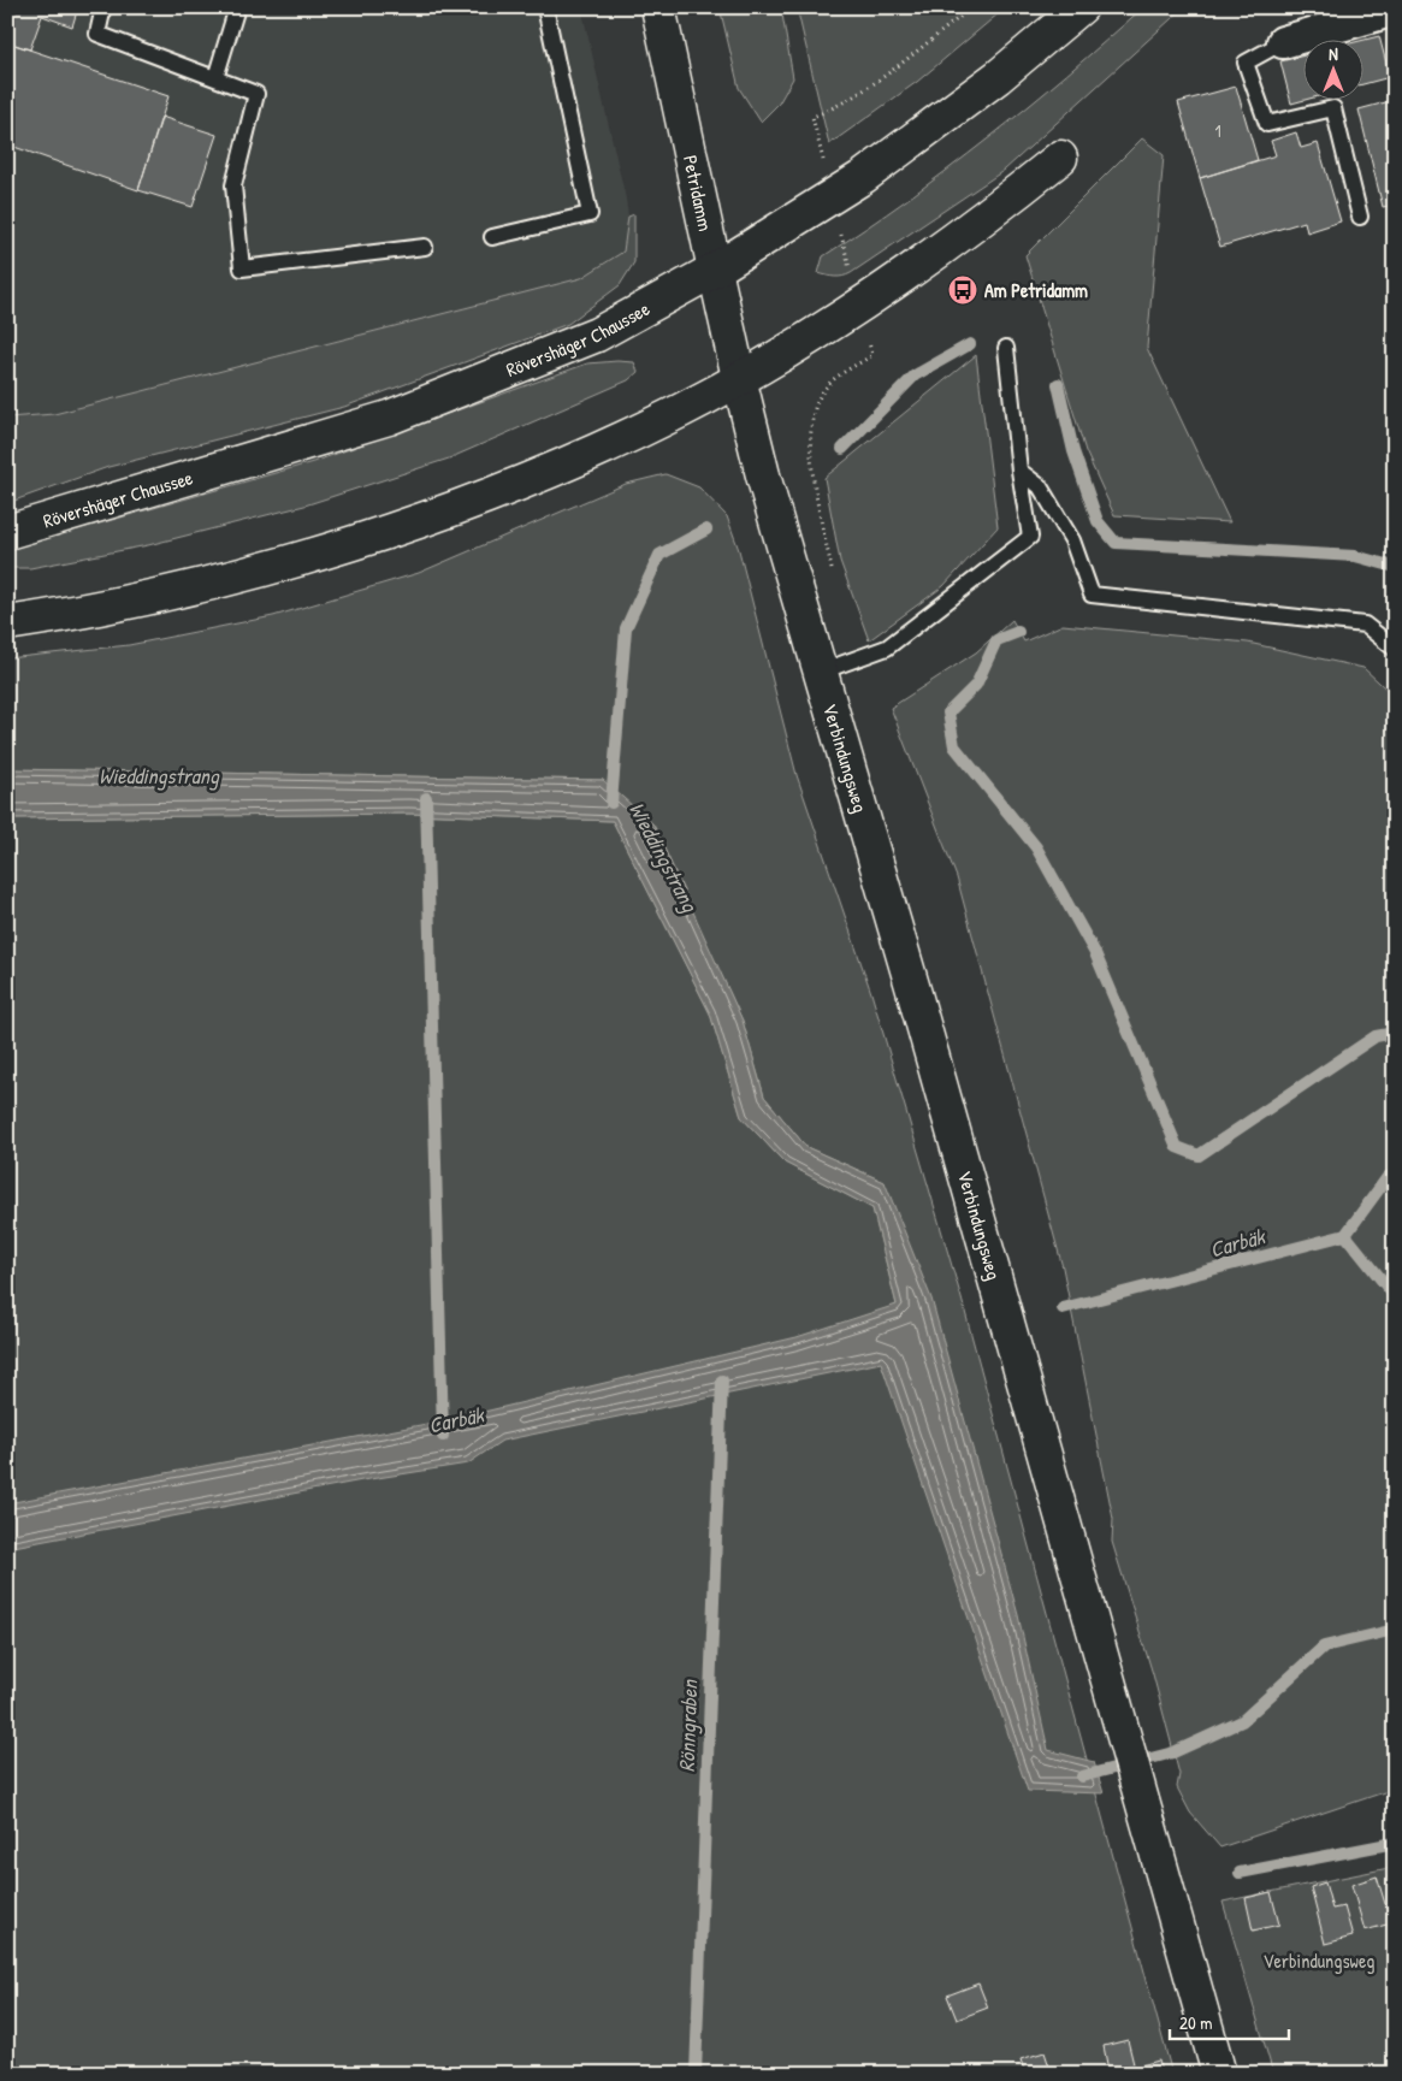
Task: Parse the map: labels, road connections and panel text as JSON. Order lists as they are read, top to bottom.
{
  "streets": {
    "main road": ["Petridamm", "Rövershäger Chaussee", "Verbindungsweg"]
  },
  "crossings": [
    ["Petridamm", "Rövershäger Chaussee"],
    ["Petridamm", "Verbindungsweg"]
  ],
  "water": ["Wieddingstrang", "Carbäk", "Rönngraben"],
  "parks": ["Verbindungsweg"],
  "places": {
    "bus stop": ["Am Petridamm"]
  },
  "house_numbers": ["1"],
  "scale_bar": "20 m",
  "north": "top"
}
